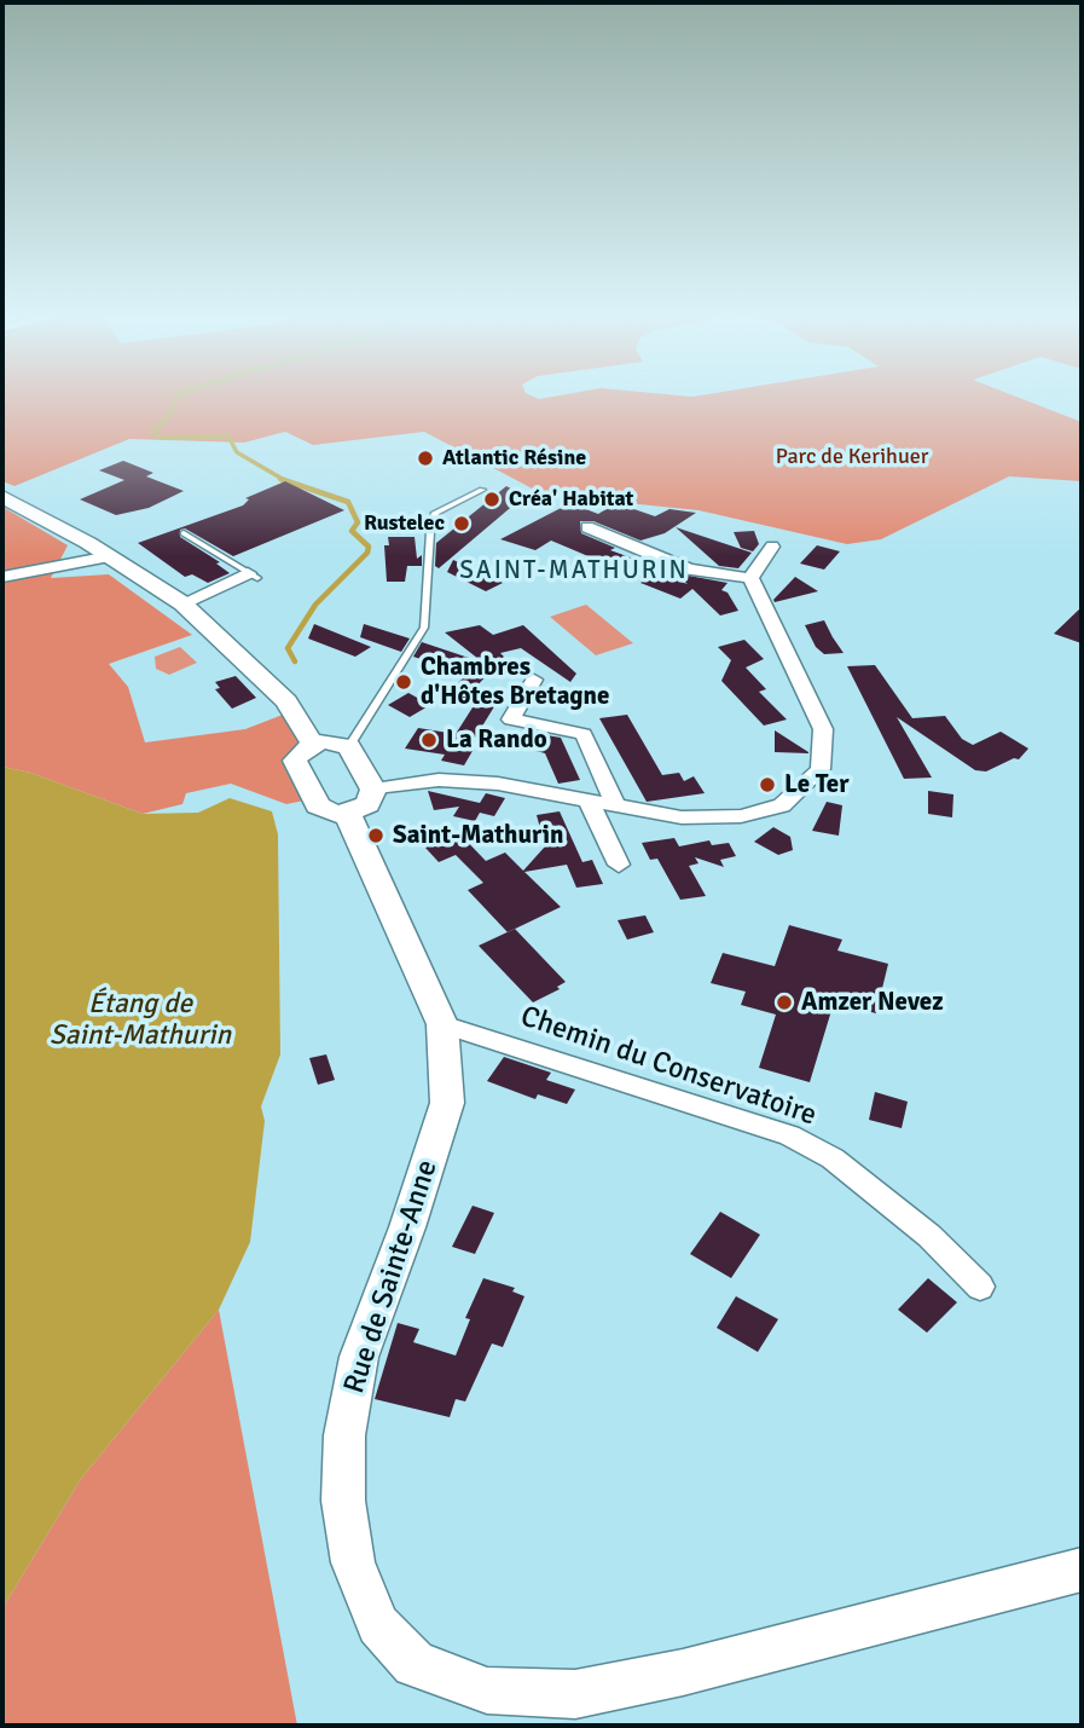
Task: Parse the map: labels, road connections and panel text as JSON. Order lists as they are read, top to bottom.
{
  "streets": {
    "street": ["Chemin du Conservatoire", "Rue de Sainte-Anne"]
  },
  "crossings": [
    ["Chemin du Conservatoire", "Rue de Sainte-Anne"]
  ],
  "districts": ["SAINT-MATHURIN"],
  "water": ["Étang de Saint-Mathurin"],
  "parks": ["Parc de Kerihuer"],
  "places": [
    "Atlantic Résine",
    "Créa' Habitat",
    "Rustelec",
    "Chambres d'Hôtes Bretagne",
    "La Rando",
    "Le Ter",
    "Saint-Mathurin",
    "Amzer Nevez"
  ]
}
